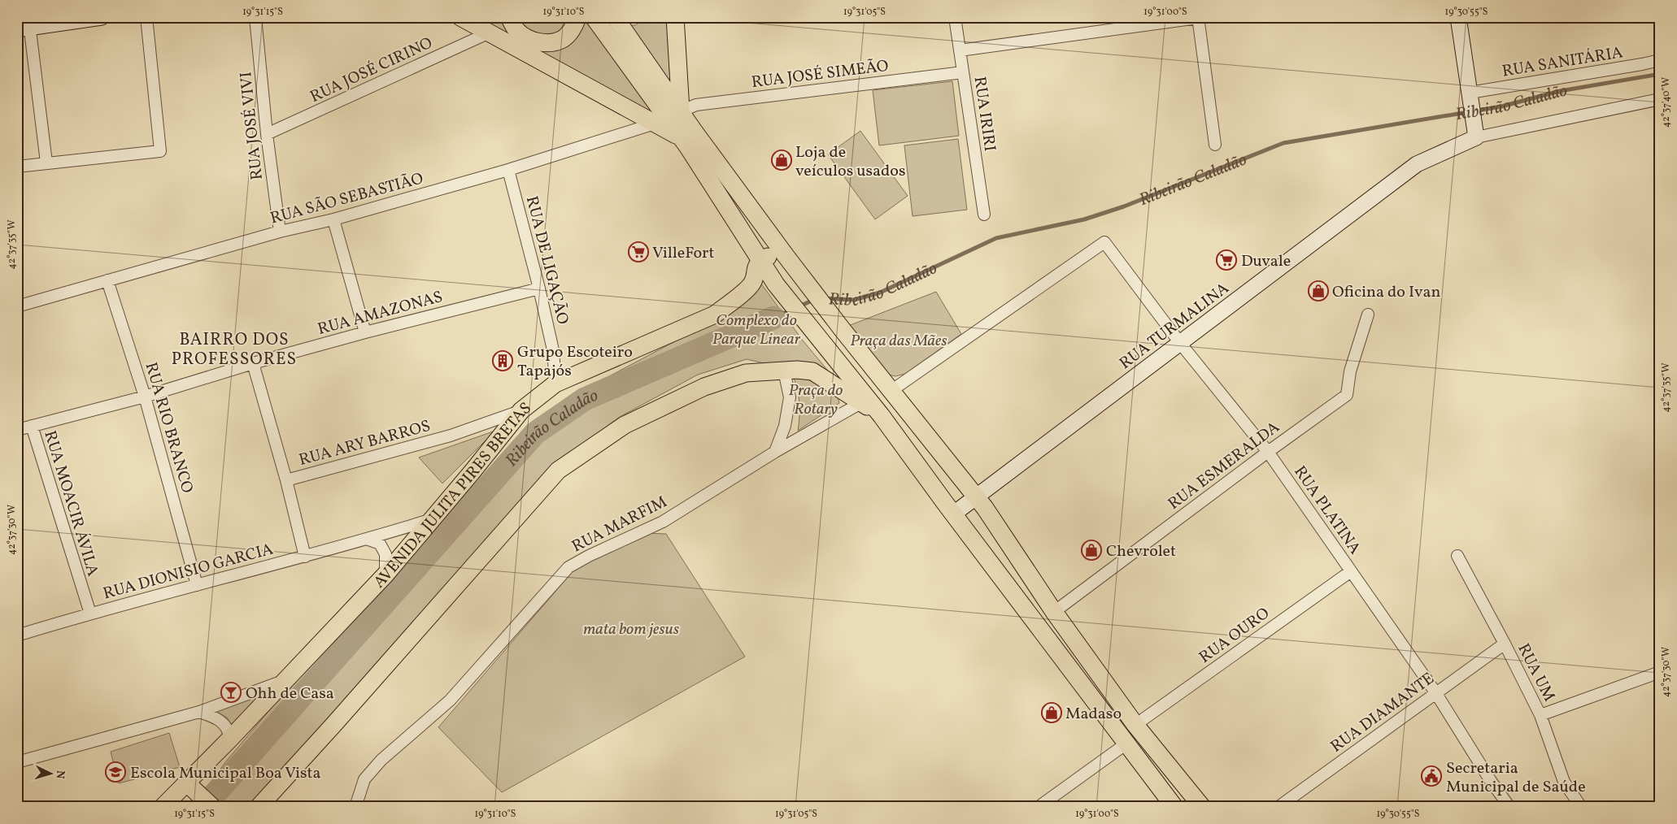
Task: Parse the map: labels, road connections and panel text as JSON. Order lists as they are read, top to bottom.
{
  "streets": {
    "main road": ["RUA TURMALINA", "AVENIDA JULITA PIRES BRETAS"],
    "street": [
      "RUA SANITÁRIA",
      "RUA JOSÉ CIRINO",
      "RUA JOSÉ SIMEÃO",
      "RUA IRIRI",
      "RUA JOSÉ VIVI",
      "RUA SÃO SEBASTIÃO",
      "RUA DE LIGAÇÃO",
      "RUA AMAZONAS",
      "RUA RIO BRANCO",
      "RUA ARY BARROS",
      "RUA ESMERALDA",
      "RUA MOACIR ÁVILA",
      "RUA PLATINA",
      "RUA MARFIM",
      "RUA DIONISIO GARCIA",
      "RUA OURO",
      "RUA UM",
      "RUA DIAMANTE"
    ]
  },
  "crossings": [
    ["RUA JOSÉ CIRINO", "RUA JOSÉ VIVI"],
    ["RUA JOSÉ SIMEÃO", "RUA IRIRI"],
    ["RUA JOSÉ SIMEÃO", "RUA SÃO SEBASTIÃO"],
    ["RUA JOSÉ VIVI", "RUA SÃO SEBASTIÃO"],
    ["RUA SÃO SEBASTIÃO", "RUA DE LIGAÇÃO"],
    ["RUA SÃO SEBASTIÃO", "RUA RIO BRANCO"],
    ["RUA DE LIGAÇÃO", "RUA AMAZONAS"],
    ["RUA DE LIGAÇÃO", "AVENIDA JULITA PIRES BRETAS"],
    ["RUA AMAZONAS", "RUA RIO BRANCO"],
    ["RUA AMAZONAS", "RUA MOACIR ÁVILA"],
    ["RUA TURMALINA", "RUA PLATINA"],
    ["RUA RIO BRANCO", "RUA DIONISIO GARCIA"],
    ["RUA ARY BARROS", "AVENIDA JULITA PIRES BRETAS"],
    ["RUA ESMERALDA", "RUA PLATINA"],
    ["AVENIDA JULITA PIRES BRETAS", "RUA DIONISIO GARCIA"],
    ["RUA MOACIR ÁVILA", "RUA DIONISIO GARCIA"],
    ["RUA PLATINA", "RUA OURO"],
    ["RUA PLATINA", "RUA DIAMANTE"],
    ["RUA UM", "RUA DIAMANTE"]
  ],
  "districts": ["BAIRRO DOS PROFESSORES"],
  "water": ["Ribeirão Caladão"],
  "parks": [
    "Complexo do Parque Linear",
    "Praça das Mães",
    "Praça do Rotary",
    "mata bom jesus"
  ],
  "places": {
    "shop": [
      "Loja de veículos usados",
      "Oficina do Ivan",
      "Chevrolet",
      "Madaso"
    ],
    "supermarket": ["VilleFort", "Duvale"],
    "building": ["Grupo Escoteiro Tapajós"],
    "bar": ["Ohh de Casa"],
    "school or university": ["Escola Municipal Boa Vista"],
    "public building": ["Secretaria Municipal de Saúde"]
  },
  "north": "right",
  "coordinates": [
    "19°31'15\"S",
    "19°31'10\"S",
    "19°31'05\"S",
    "19°31'00\"S",
    "19°30'55\"S",
    "42°37'40\"W",
    "42°37'35\"W",
    "42°37'30\"W"
  ]
}
